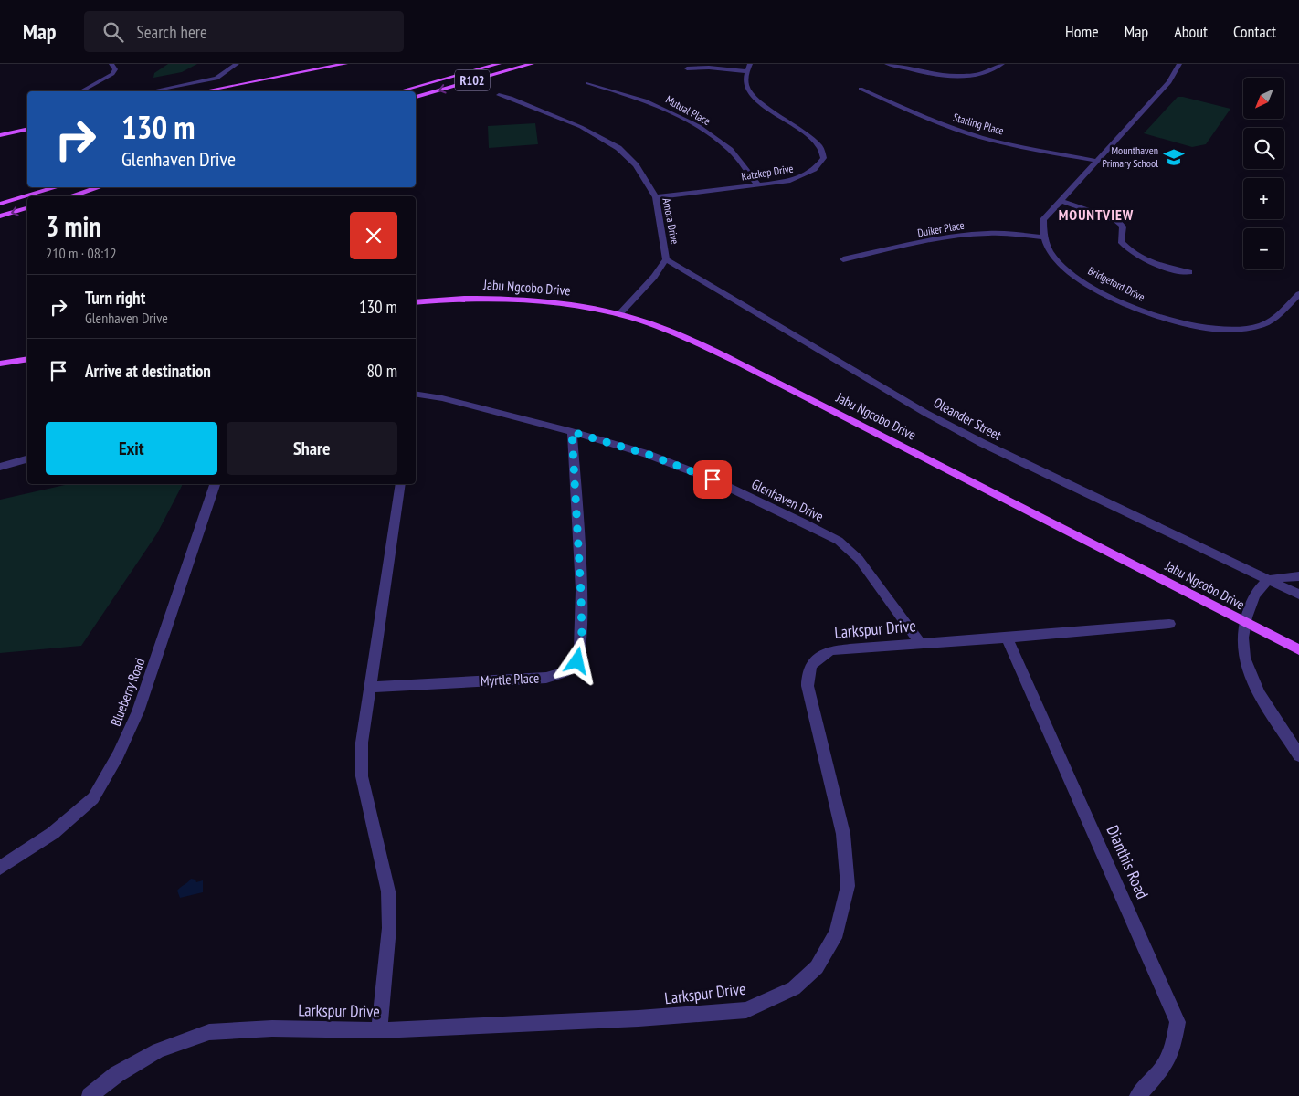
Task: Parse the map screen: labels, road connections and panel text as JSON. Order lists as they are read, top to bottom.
{
  "streets": {
    "main road": ["R102", "Jabu Ngcobo Drive"],
    "street": [
      "Mutual Place",
      "Starling Place",
      "Katzkop Drive",
      "Amora Drive",
      "Duiker Place",
      "Bridgeford Drive",
      "Oleander Street",
      "Glenhaven Drive",
      "Larkspur Drive",
      "Myrtle Place",
      "Blueberry Road",
      "Dianthis Road"
    ]
  },
  "crossings": [
    ["Mutual Place", "Katzkop Drive"],
    ["Katzkop Drive", "Amora Drive"],
    ["Amora Drive", "Jabu Ngcobo Drive"],
    ["Amora Drive", "Oleander Street"],
    ["Duiker Place", "Bridgeford Drive"],
    ["Glenhaven Drive", "Larkspur Drive"],
    ["Glenhaven Drive", "Myrtle Place"],
    ["Larkspur Drive", "Dianthis Road"]
  ],
  "districts": ["MOUNTVIEW"],
  "places": {
    "school or university": ["Mounthaven Primary School"]
  },
  "north": "bottom left",
  "page": {
    "header": "Map",
    "search": "Search here",
    "nav": [
      "Home",
      "Map",
      "About",
      "Contact"
    ],
    "map_buttons": ["+", "−"],
    "turn": ["130 m", "Glenhaven Drive"],
    "heading": ["3 min", "210 m · 08:12"],
    "list": [
      {
        "name": "Turn right",
        "note": "Glenhaven Drive",
        "value": "130 m"
      },
      {
        "name": "Arrive at destination",
        "value": "80 m"
      }
    ],
    "buttons": ["Exit", "Share"]
  }
}
